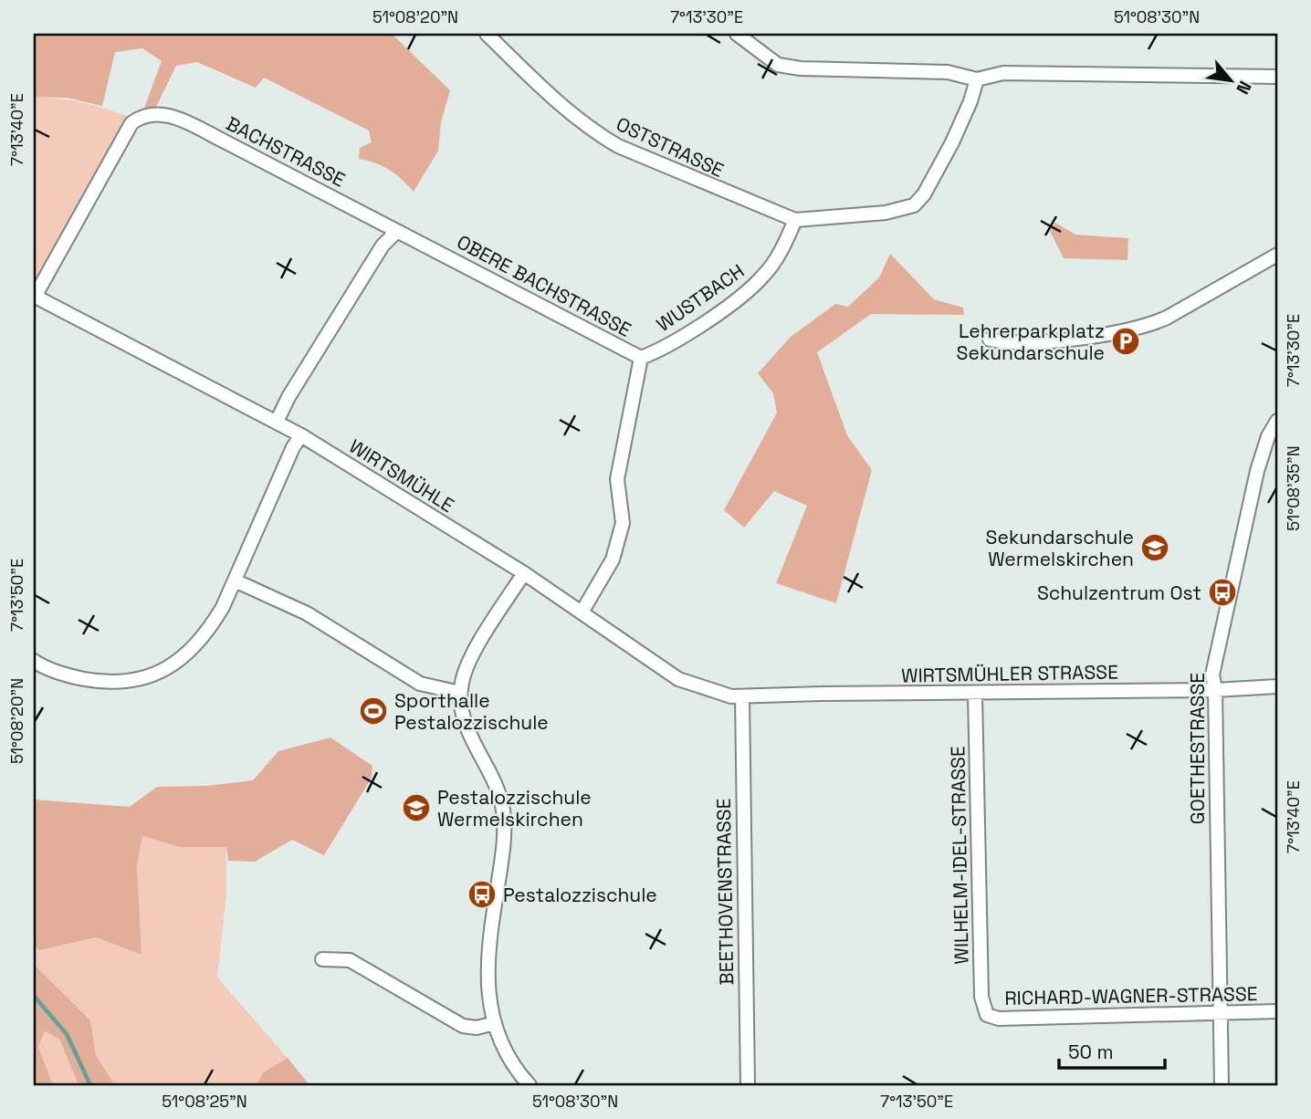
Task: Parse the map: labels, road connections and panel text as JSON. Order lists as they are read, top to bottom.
{
  "streets": {
    "street": [
      "OSTSTRASSE",
      "BACHSTRASSE",
      "OBERE BACHSTRASSE",
      "WUSTBACH",
      "WIRTSMÜHLE",
      "WIRTSMÜHLER STRASSE",
      "GOETHESTRASSE",
      "WILHELM-IDEL-STRASSE",
      "BEETHOVENSTRASSE",
      "RICHARD-WAGNER-STRASSE"
    ]
  },
  "crossings": [
    ["OSTSTRASSE", "WUSTBACH"],
    ["BACHSTRASSE", "OBERE BACHSTRASSE"],
    ["BACHSTRASSE", "WIRTSMÜHLE"],
    ["OBERE BACHSTRASSE", "WUSTBACH"],
    ["OBERE BACHSTRASSE", "WIRTSMÜHLE"],
    ["WIRTSMÜHLE", "WIRTSMÜHLER STRASSE"],
    ["WIRTSMÜHLE", "BEETHOVENSTRASSE"],
    ["WIRTSMÜHLER STRASSE", "GOETHESTRASSE"],
    ["WIRTSMÜHLER STRASSE", "WILHELM-IDEL-STRASSE"],
    ["WIRTSMÜHLER STRASSE", "BEETHOVENSTRASSE"],
    ["GOETHESTRASSE", "RICHARD-WAGNER-STRASSE"],
    ["WILHELM-IDEL-STRASSE", "RICHARD-WAGNER-STRASSE"]
  ],
  "places": {
    "parking": ["Lehrerparkplatz Sekundarschule"],
    "school or university": ["Sekundarschule Wermelskirchen", "Pestalozzischule Wermelskirchen"],
    "bus stop": ["Schulzentrum Ost", "Pestalozzischule"],
    "sports": ["Sporthalle Pestalozzischule"]
  },
  "scale_bar": "50 m",
  "north": "bottom right",
  "coordinates": [
    "51°08'20\"N",
    "7°13'30\"E",
    "51°08'30\"N",
    "7°13'40\"E",
    "51°08'35\"N",
    "7°13'50\"E",
    "51°08'25\"N"
  ]
}
